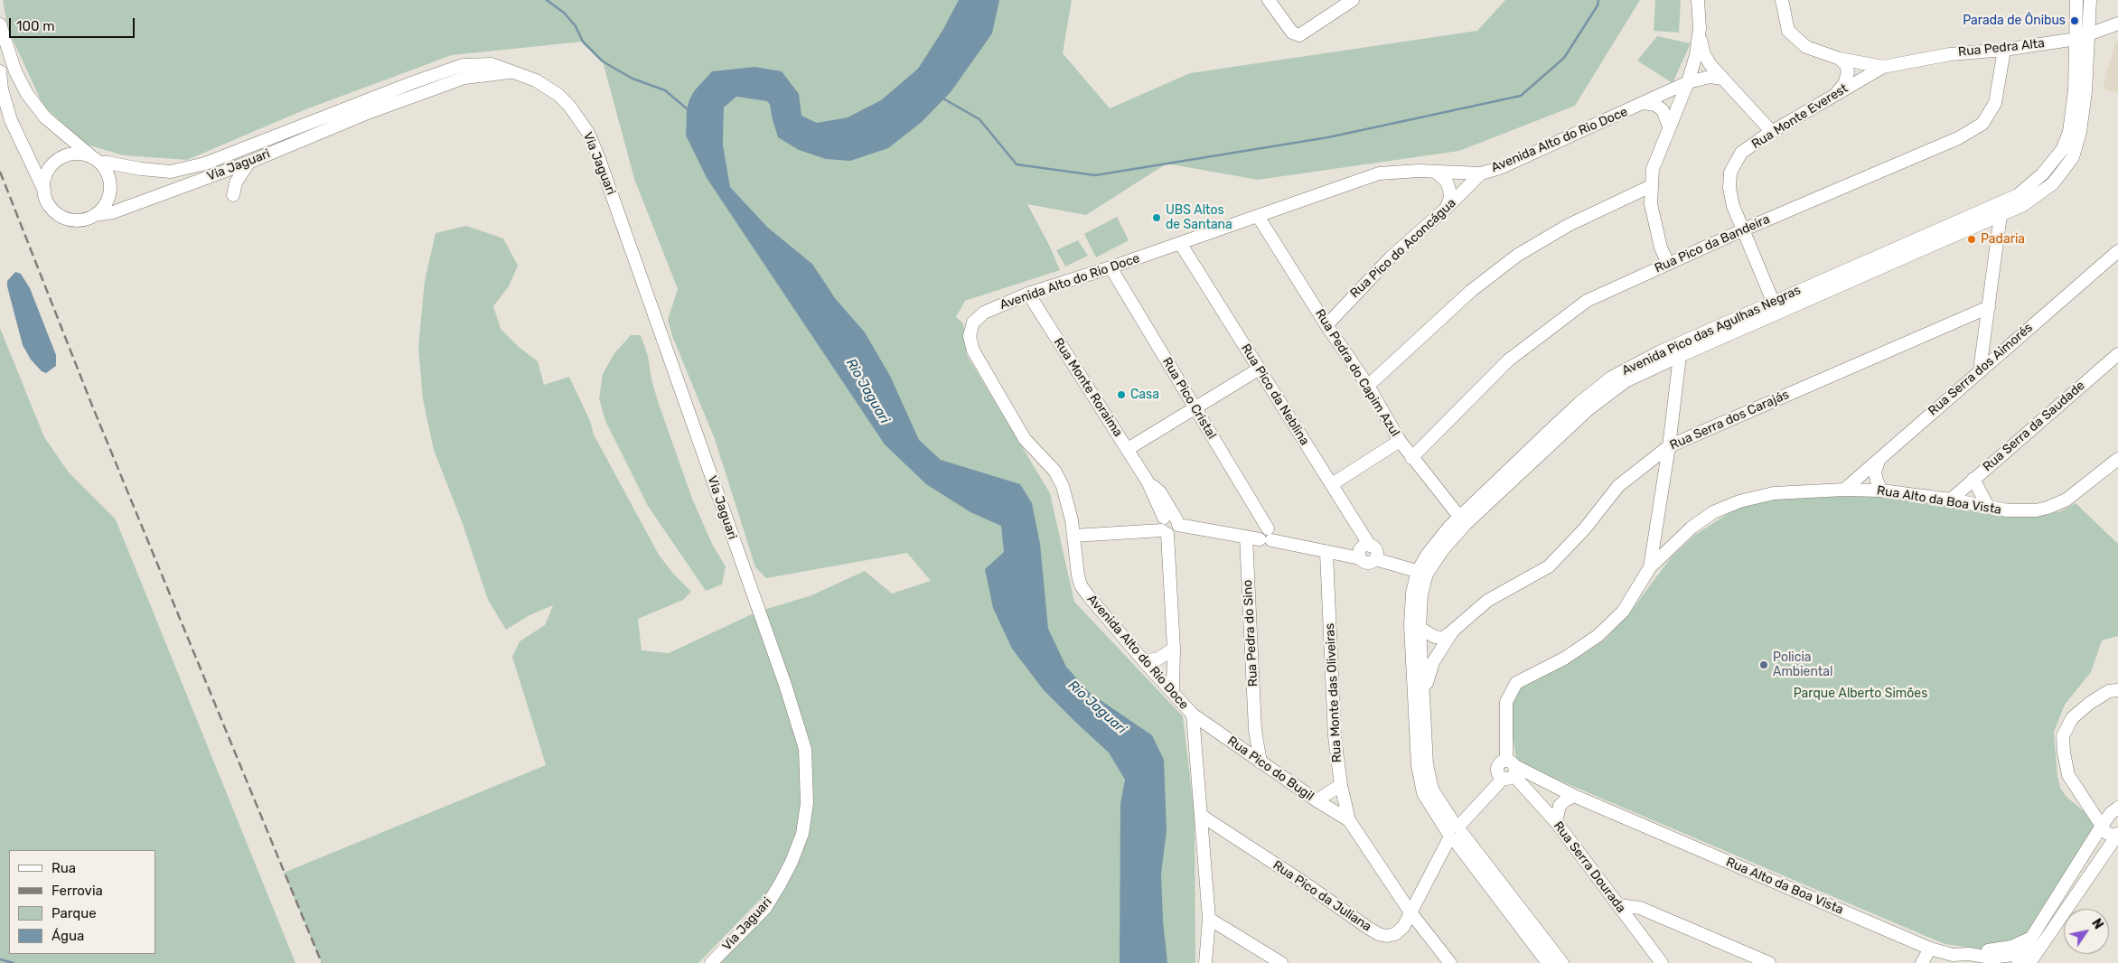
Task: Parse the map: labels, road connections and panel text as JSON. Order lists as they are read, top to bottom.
{
  "streets": {
    "street": [
      "Rua Pedra Alta",
      "Rua Monte Everest",
      "Avenida Alto do Rio Doce",
      "Via Jaguari",
      "Rua Pico da Bandeira",
      "Rua Pico do Aconcágua",
      "Avenida Pico das Agulhas Negras",
      "Rua Serra dos Aimorés",
      "Rua Pedra do Capim Azul",
      "Rua Monte Roraima",
      "Rua Pico da Neblina",
      "Rua Pico Cristal",
      "Rua Serra dos Carajás",
      "Rua Serra da Saudade",
      "Rua Alto da Boa Vista",
      "Rua Pedra do Sino",
      "Rua Monte das Oliveiras",
      "Rua Pico do Bugil",
      "Rua Serra Dourada",
      "Rua Pico da Juliana"
    ]
  },
  "crossings": [
    ["Rua Pedra Alta", "Rua Monte Everest"],
    ["Rua Pedra Alta", "Rua Pico da Bandeira"],
    ["Rua Pedra Alta", "Avenida Pico das Agulhas Negras"],
    ["Rua Monte Everest", "Rua Pico da Bandeira"],
    ["Rua Monte Everest", "Avenida Pico das Agulhas Negras"],
    ["Avenida Alto do Rio Doce", "Rua Pico do Aconcágua"],
    ["Avenida Alto do Rio Doce", "Rua Pedra do Capim Azul"],
    ["Avenida Alto do Rio Doce", "Rua Monte Roraima"],
    ["Avenida Alto do Rio Doce", "Rua Pico da Neblina"],
    ["Avenida Alto do Rio Doce", "Rua Pico Cristal"],
    ["Avenida Alto do Rio Doce", "Rua Pico do Bugil"],
    ["Avenida Alto do Rio Doce", "Rua Pico da Juliana"],
    ["Rua Pico da Bandeira", "Rua Pedra do Capim Azul"],
    ["Rua Pico do Aconcágua", "Rua Pedra do Capim Azul"],
    ["Avenida Pico das Agulhas Negras", "Rua Pedra do Capim Azul"],
    ["Avenida Pico das Agulhas Negras", "Rua Serra dos Carajás"],
    ["Avenida Pico das Agulhas Negras", "Rua Pico da Juliana"],
    ["Rua Serra dos Aimorés", "Rua Alto da Boa Vista"],
    ["Rua Serra da Saudade", "Rua Alto da Boa Vista"],
    ["Rua Alto da Boa Vista", "Rua Serra Dourada"],
    ["Rua Alto da Boa Vista", "Rua Pico da Juliana"],
    ["Rua Pedra do Sino", "Rua Pico do Bugil"],
    ["Rua Monte das Oliveiras", "Rua Pico do Bugil"],
    ["Rua Monte das Oliveiras", "Rua Pico da Juliana"],
    ["Rua Serra Dourada", "Rua Pico da Juliana"]
  ],
  "water": ["Rio Jaguari"],
  "parks": ["Parque Alberto Simões"],
  "places": [
    "Parada de Ônibus",
    "UBS Altos de Santana",
    "Padaria",
    "Casa",
    "Policia Ambiental"
  ],
  "legend": [
    "Rua",
    "Ferrovia",
    "Parque",
    "Água"
  ],
  "scale_bar": "100 m",
  "north": "top right"
}
